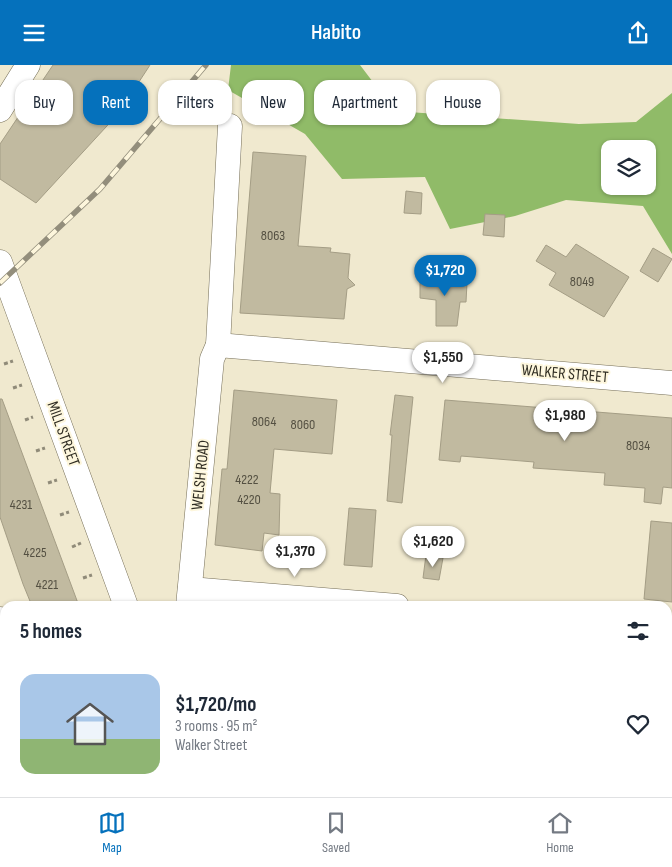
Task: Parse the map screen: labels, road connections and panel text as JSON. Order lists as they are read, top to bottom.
{
  "streets": {
    "street": ["WALKER STREET", "MILL STREET", "WELSH ROAD"]
  },
  "crossings": [
    ["WALKER STREET", "WELSH ROAD"]
  ],
  "house_numbers": [
    "8063",
    "8049",
    "8064",
    "8060",
    "8034",
    "4222",
    "4220",
    "4231",
    "4225",
    "4221"
  ],
  "page": {
    "header": "Habito",
    "chip": [
      "Buy",
      "Rent",
      "Filters",
      "New",
      "Apartment",
      "House"
    ],
    "price": [
      "$1,720",
      "$1,550",
      "$1,980",
      "$1,620",
      "$1,370"
    ],
    "heading": "5 homes",
    "list": [
      {
        "name": "$1,720/mo",
        "note": "3 rooms · 95 m² · Walker Street"
      }
    ],
    "tabs": ["Map", "Saved", "Home"]
  }
}
